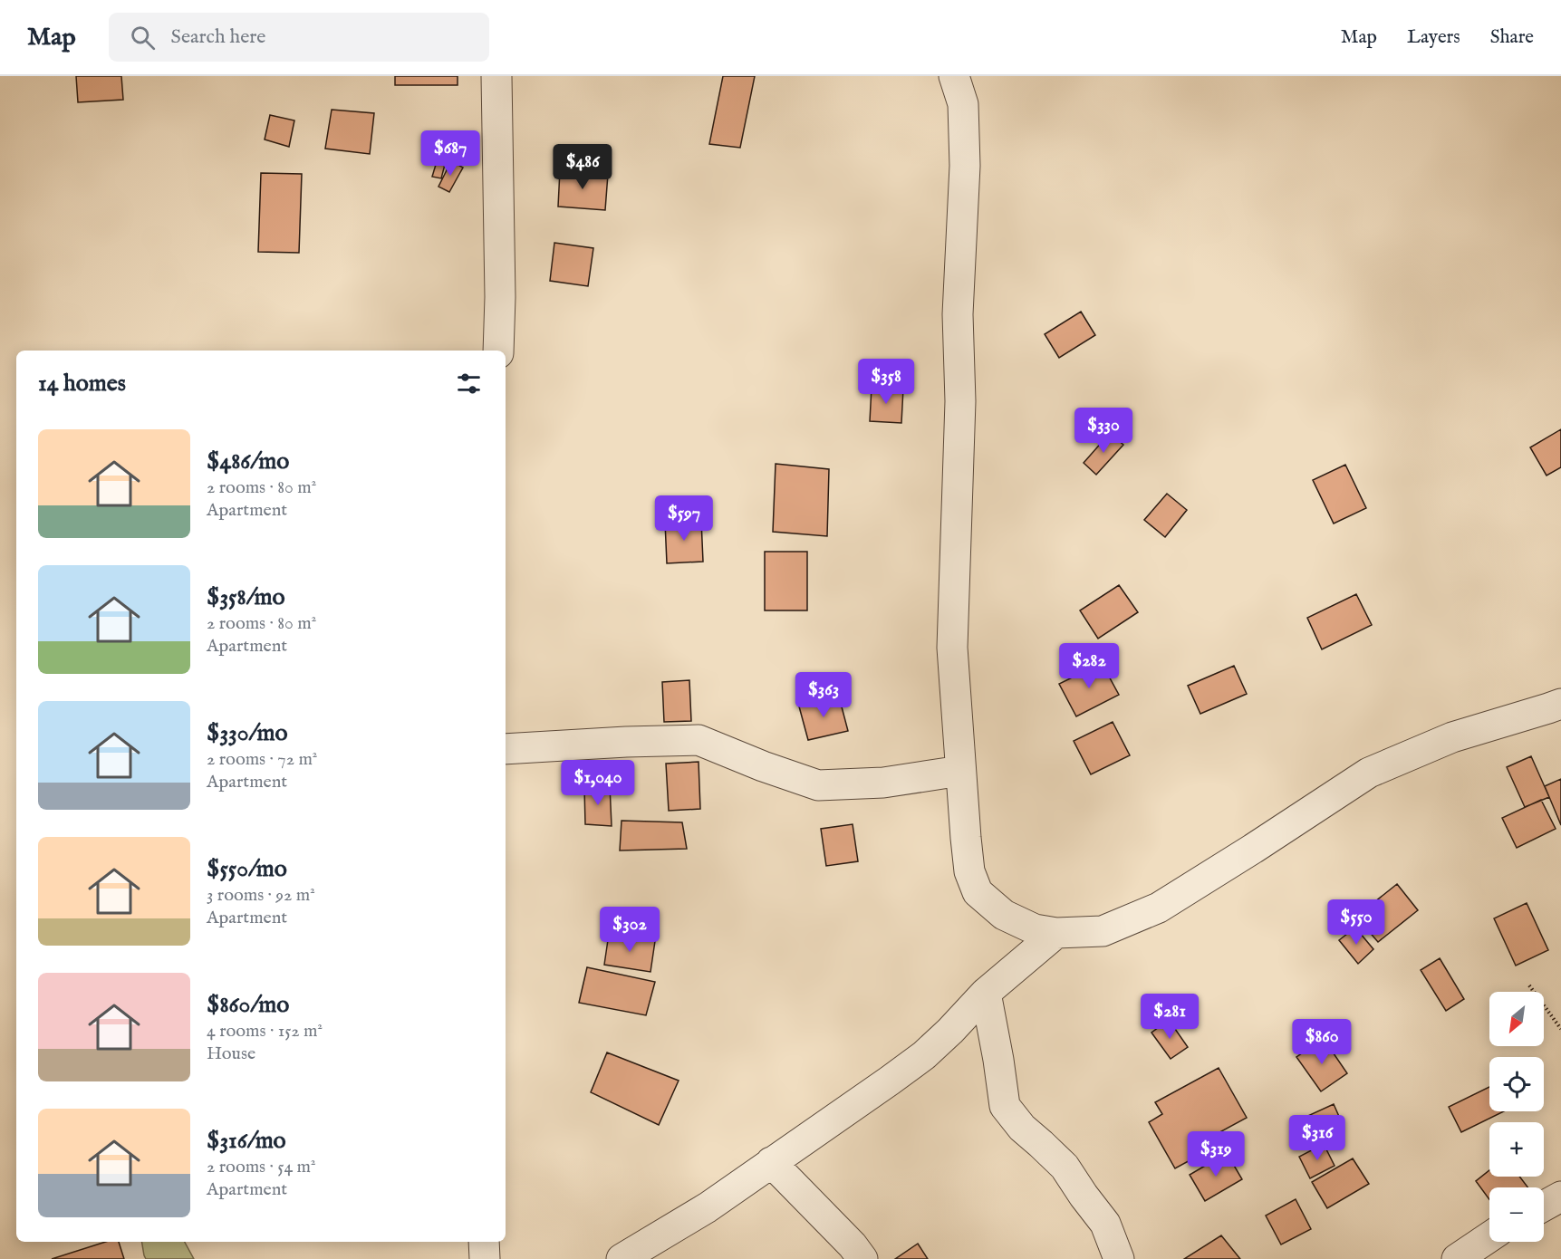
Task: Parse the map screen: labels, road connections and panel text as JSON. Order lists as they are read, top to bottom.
{
  "north": "bottom left",
  "page": {
    "header": "Map",
    "search": "Search here",
    "nav": ["Map", "Layers", "Share"],
    "price": [
      "$687",
      "$486",
      "$358",
      "$330",
      "$597",
      "$282",
      "$363",
      "$1,040",
      "$550",
      "$302",
      "$281",
      "$860",
      "$316",
      "$319"
    ],
    "heading": "14 homes",
    "list": [
      {
        "name": "$486/mo",
        "note": "2 rooms · 80 m² · Apartment"
      },
      {
        "name": "$358/mo",
        "note": "2 rooms · 80 m² · Apartment"
      },
      {
        "name": "$330/mo",
        "note": "2 rooms · 72 m² · Apartment"
      },
      {
        "name": "$550/mo",
        "note": "3 rooms · 92 m² · Apartment"
      },
      {
        "name": "$860/mo",
        "note": "4 rooms · 152 m² · House"
      },
      {
        "name": "$316/mo",
        "note": "2 rooms · 54 m² · Apartment"
      }
    ],
    "map_buttons": ["+", "−"]
  }
}
